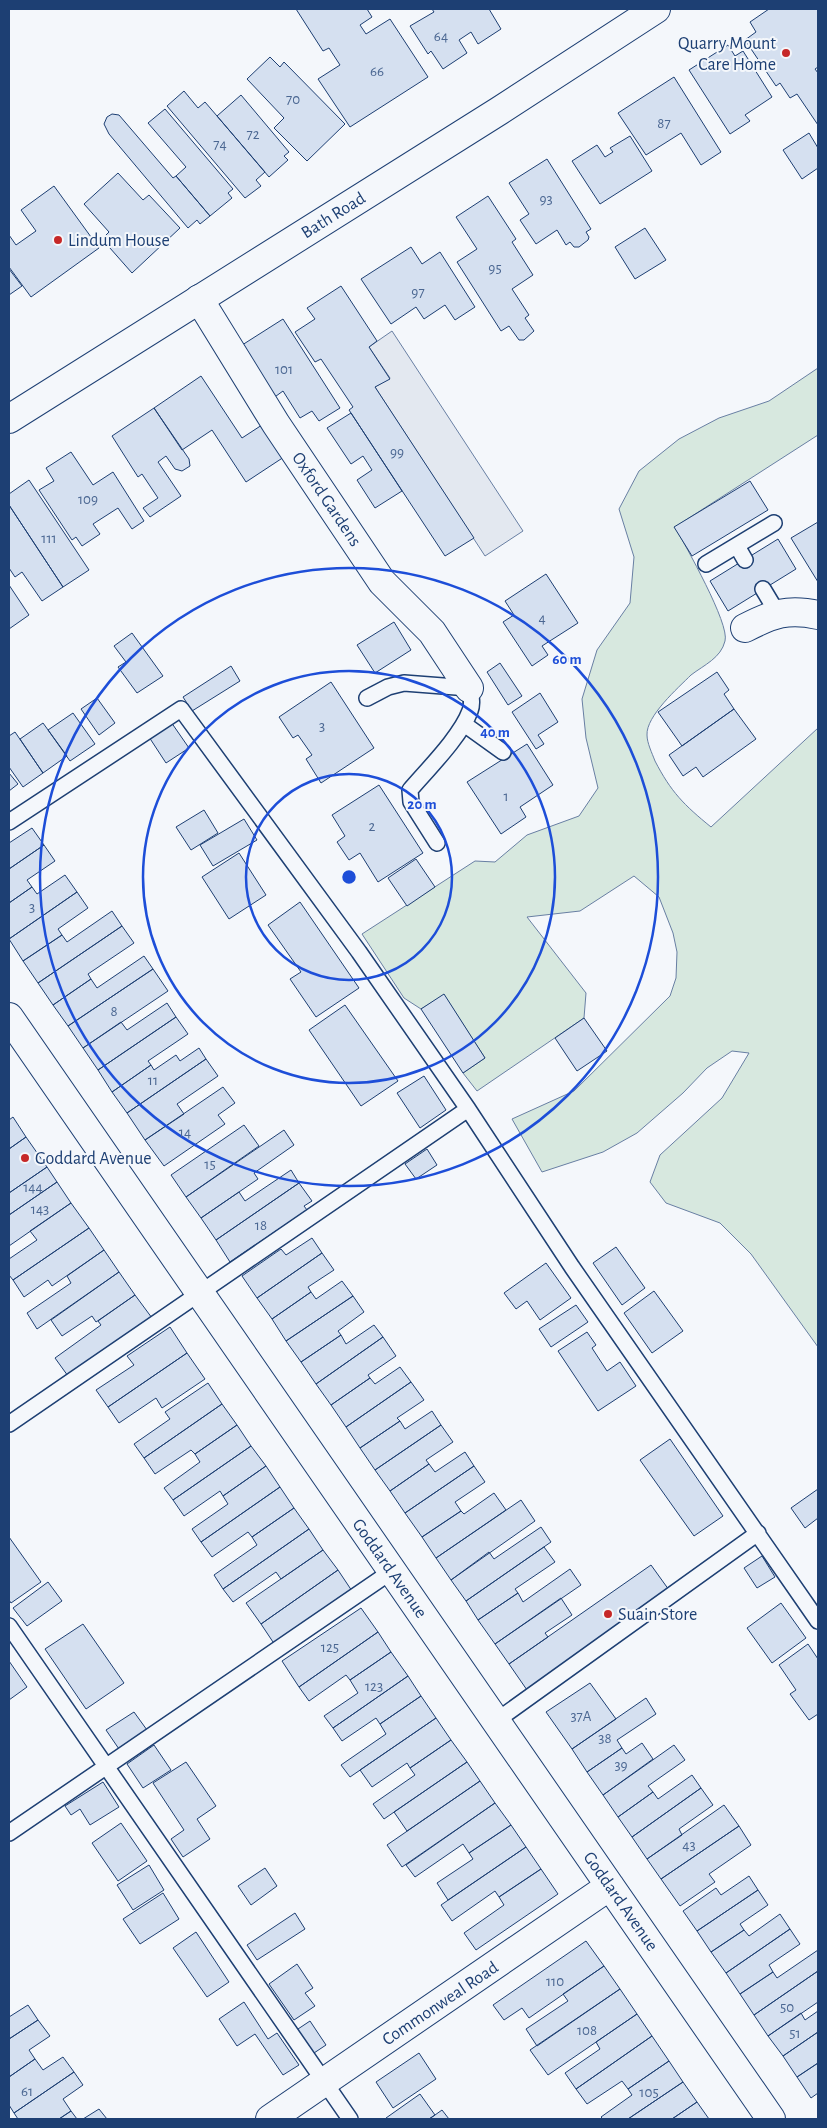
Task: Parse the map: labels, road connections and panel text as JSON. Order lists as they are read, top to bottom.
{
  "streets": {
    "street": [
      "Bath Road",
      "Oxford Gardens",
      "Goddard Avenue",
      "Commonweal Road"
    ]
  },
  "crossings": [
    ["Bath Road", "Oxford Gardens"],
    ["Goddard Avenue", "Commonweal Road"]
  ],
  "places": [
    "Quarry Mount Care Home",
    "Lindum House",
    "Goddard Avenue",
    "Suain Store"
  ],
  "house_numbers": [
    "64",
    "66",
    "70",
    "87",
    "72",
    "74",
    "93",
    "95",
    "97",
    "101",
    "99",
    "109",
    "111",
    "4",
    "3",
    "1",
    "2",
    "3",
    "8",
    "11",
    "14",
    "15",
    "144",
    "143",
    "18",
    "125",
    "123",
    "37A",
    "38",
    "39",
    "43",
    "110",
    "50",
    "108",
    "51",
    "61",
    "105"
  ],
  "rings": ["60 m", "40 m", "20 m"]
}
